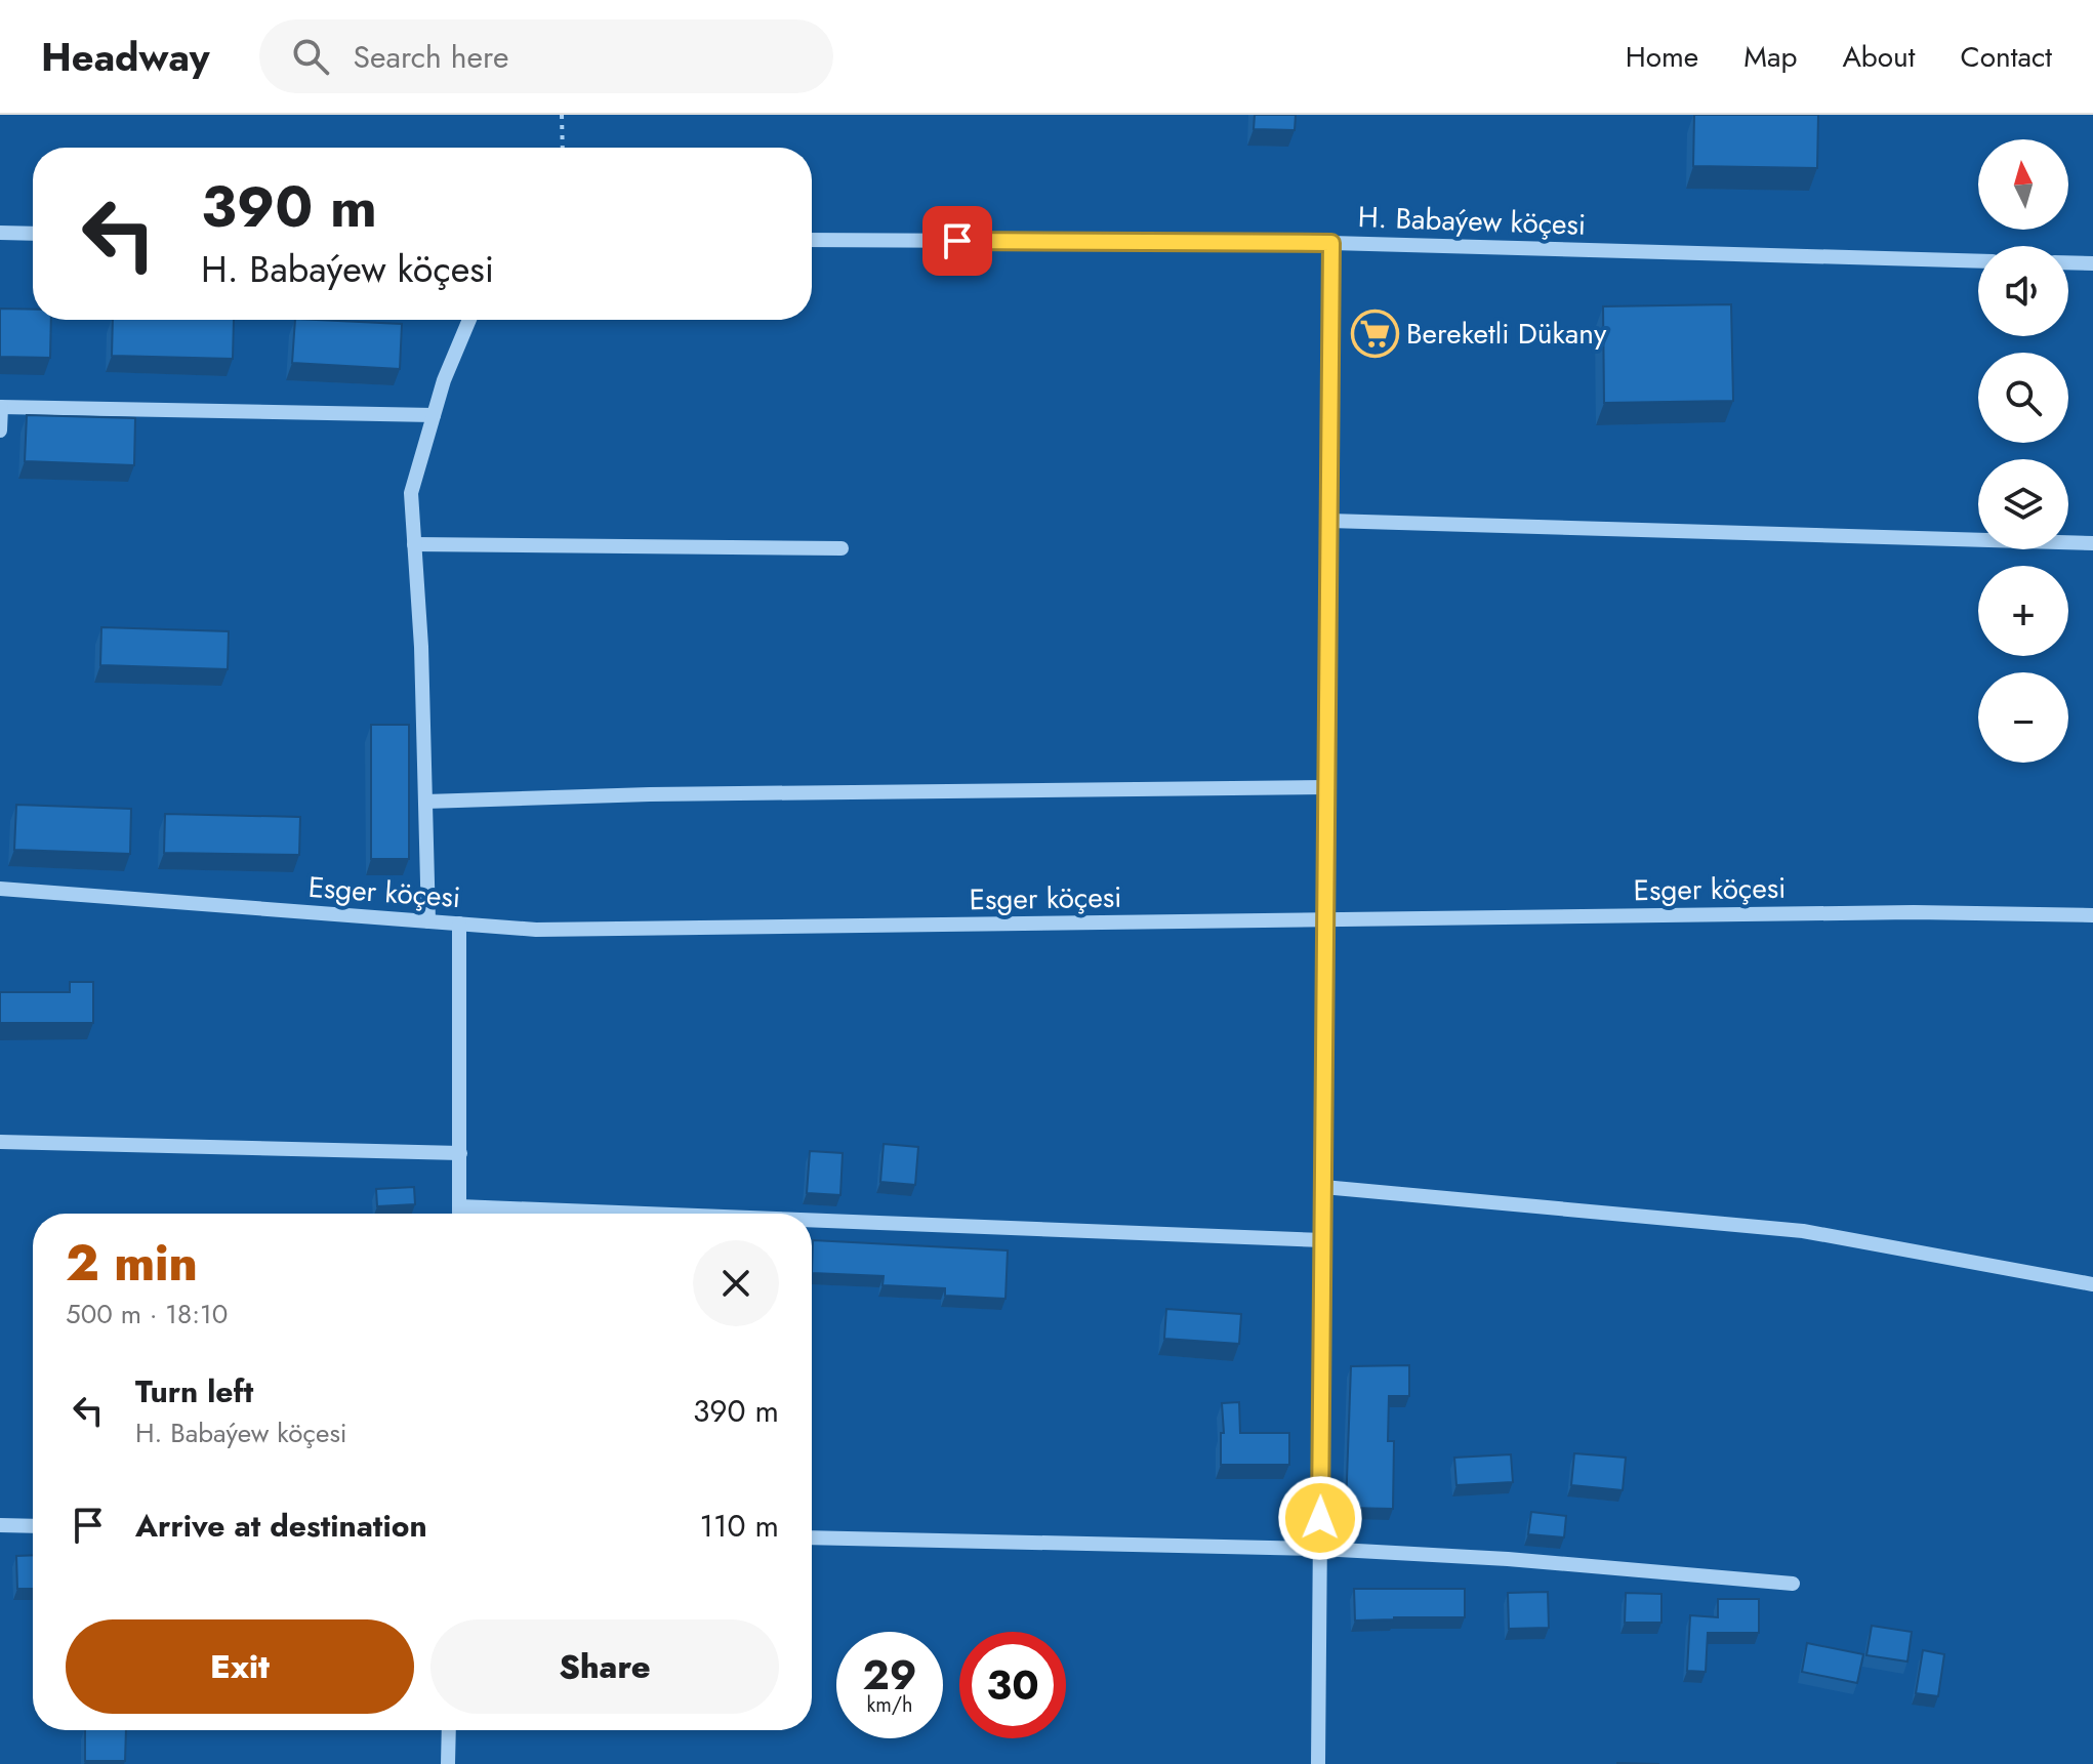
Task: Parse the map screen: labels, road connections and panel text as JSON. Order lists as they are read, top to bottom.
{
  "streets": {
    "street": ["H. Babaýew köçesi", "Esger köçesi"]
  },
  "places": {
    "supermarket": ["Bereketli Dükany"]
  },
  "north": "top",
  "page": {
    "header": "Headway",
    "search": "Search here",
    "nav": [
      "Home",
      "Map",
      "About",
      "Contact"
    ],
    "map_buttons": ["+", "−"],
    "turn": ["390 m", "H. Babaýew köçesi"],
    "heading": ["2 min", "500 m · 18:10"],
    "list": [
      {
        "name": "Turn left",
        "note": "H. Babaýew köçesi",
        "value": "390 m"
      },
      {
        "name": "Arrive at destination",
        "value": "110 m"
      }
    ],
    "buttons": ["Exit", "Share"],
    "speed": "29 km/h",
    "limit": "30"
  }
}
